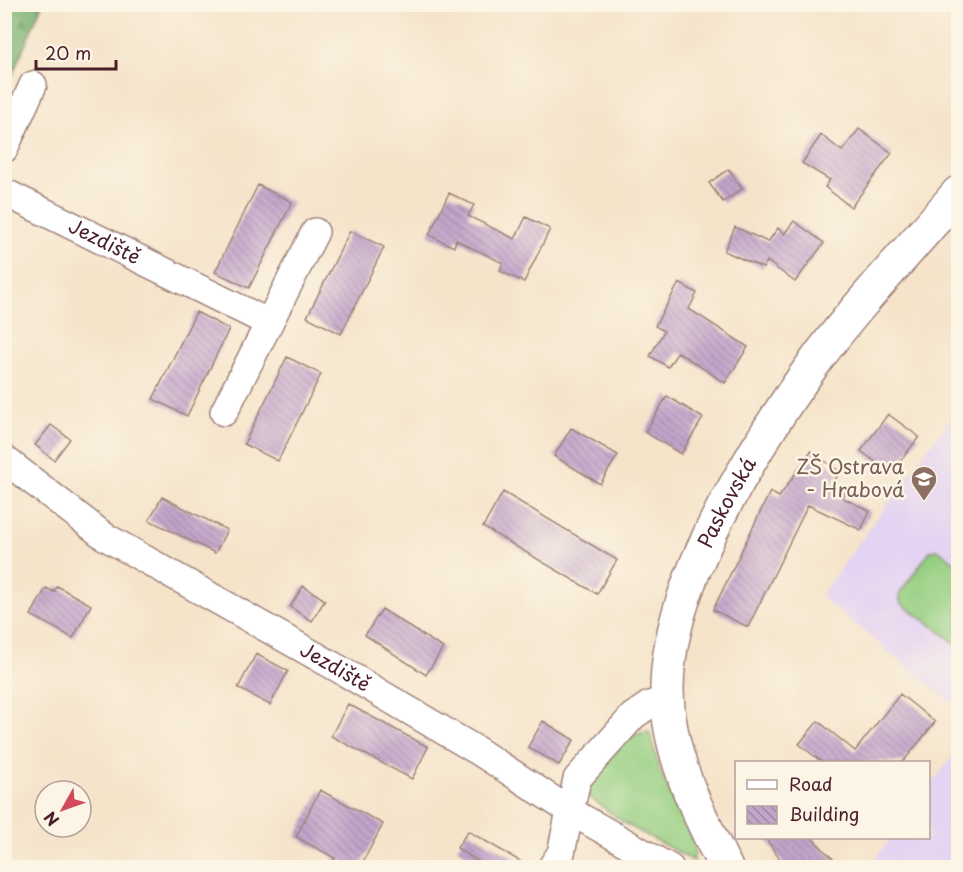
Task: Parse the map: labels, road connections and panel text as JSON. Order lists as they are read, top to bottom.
{
  "streets": {
    "main road": ["Paskovská"],
    "street": ["Jezdiště"]
  },
  "places": {
    "school or university": ["ZŠ Ostrava - Hrabová"]
  },
  "legend": ["Road", "Building"],
  "scale_bar": "20 m",
  "north": "bottom left"
}
